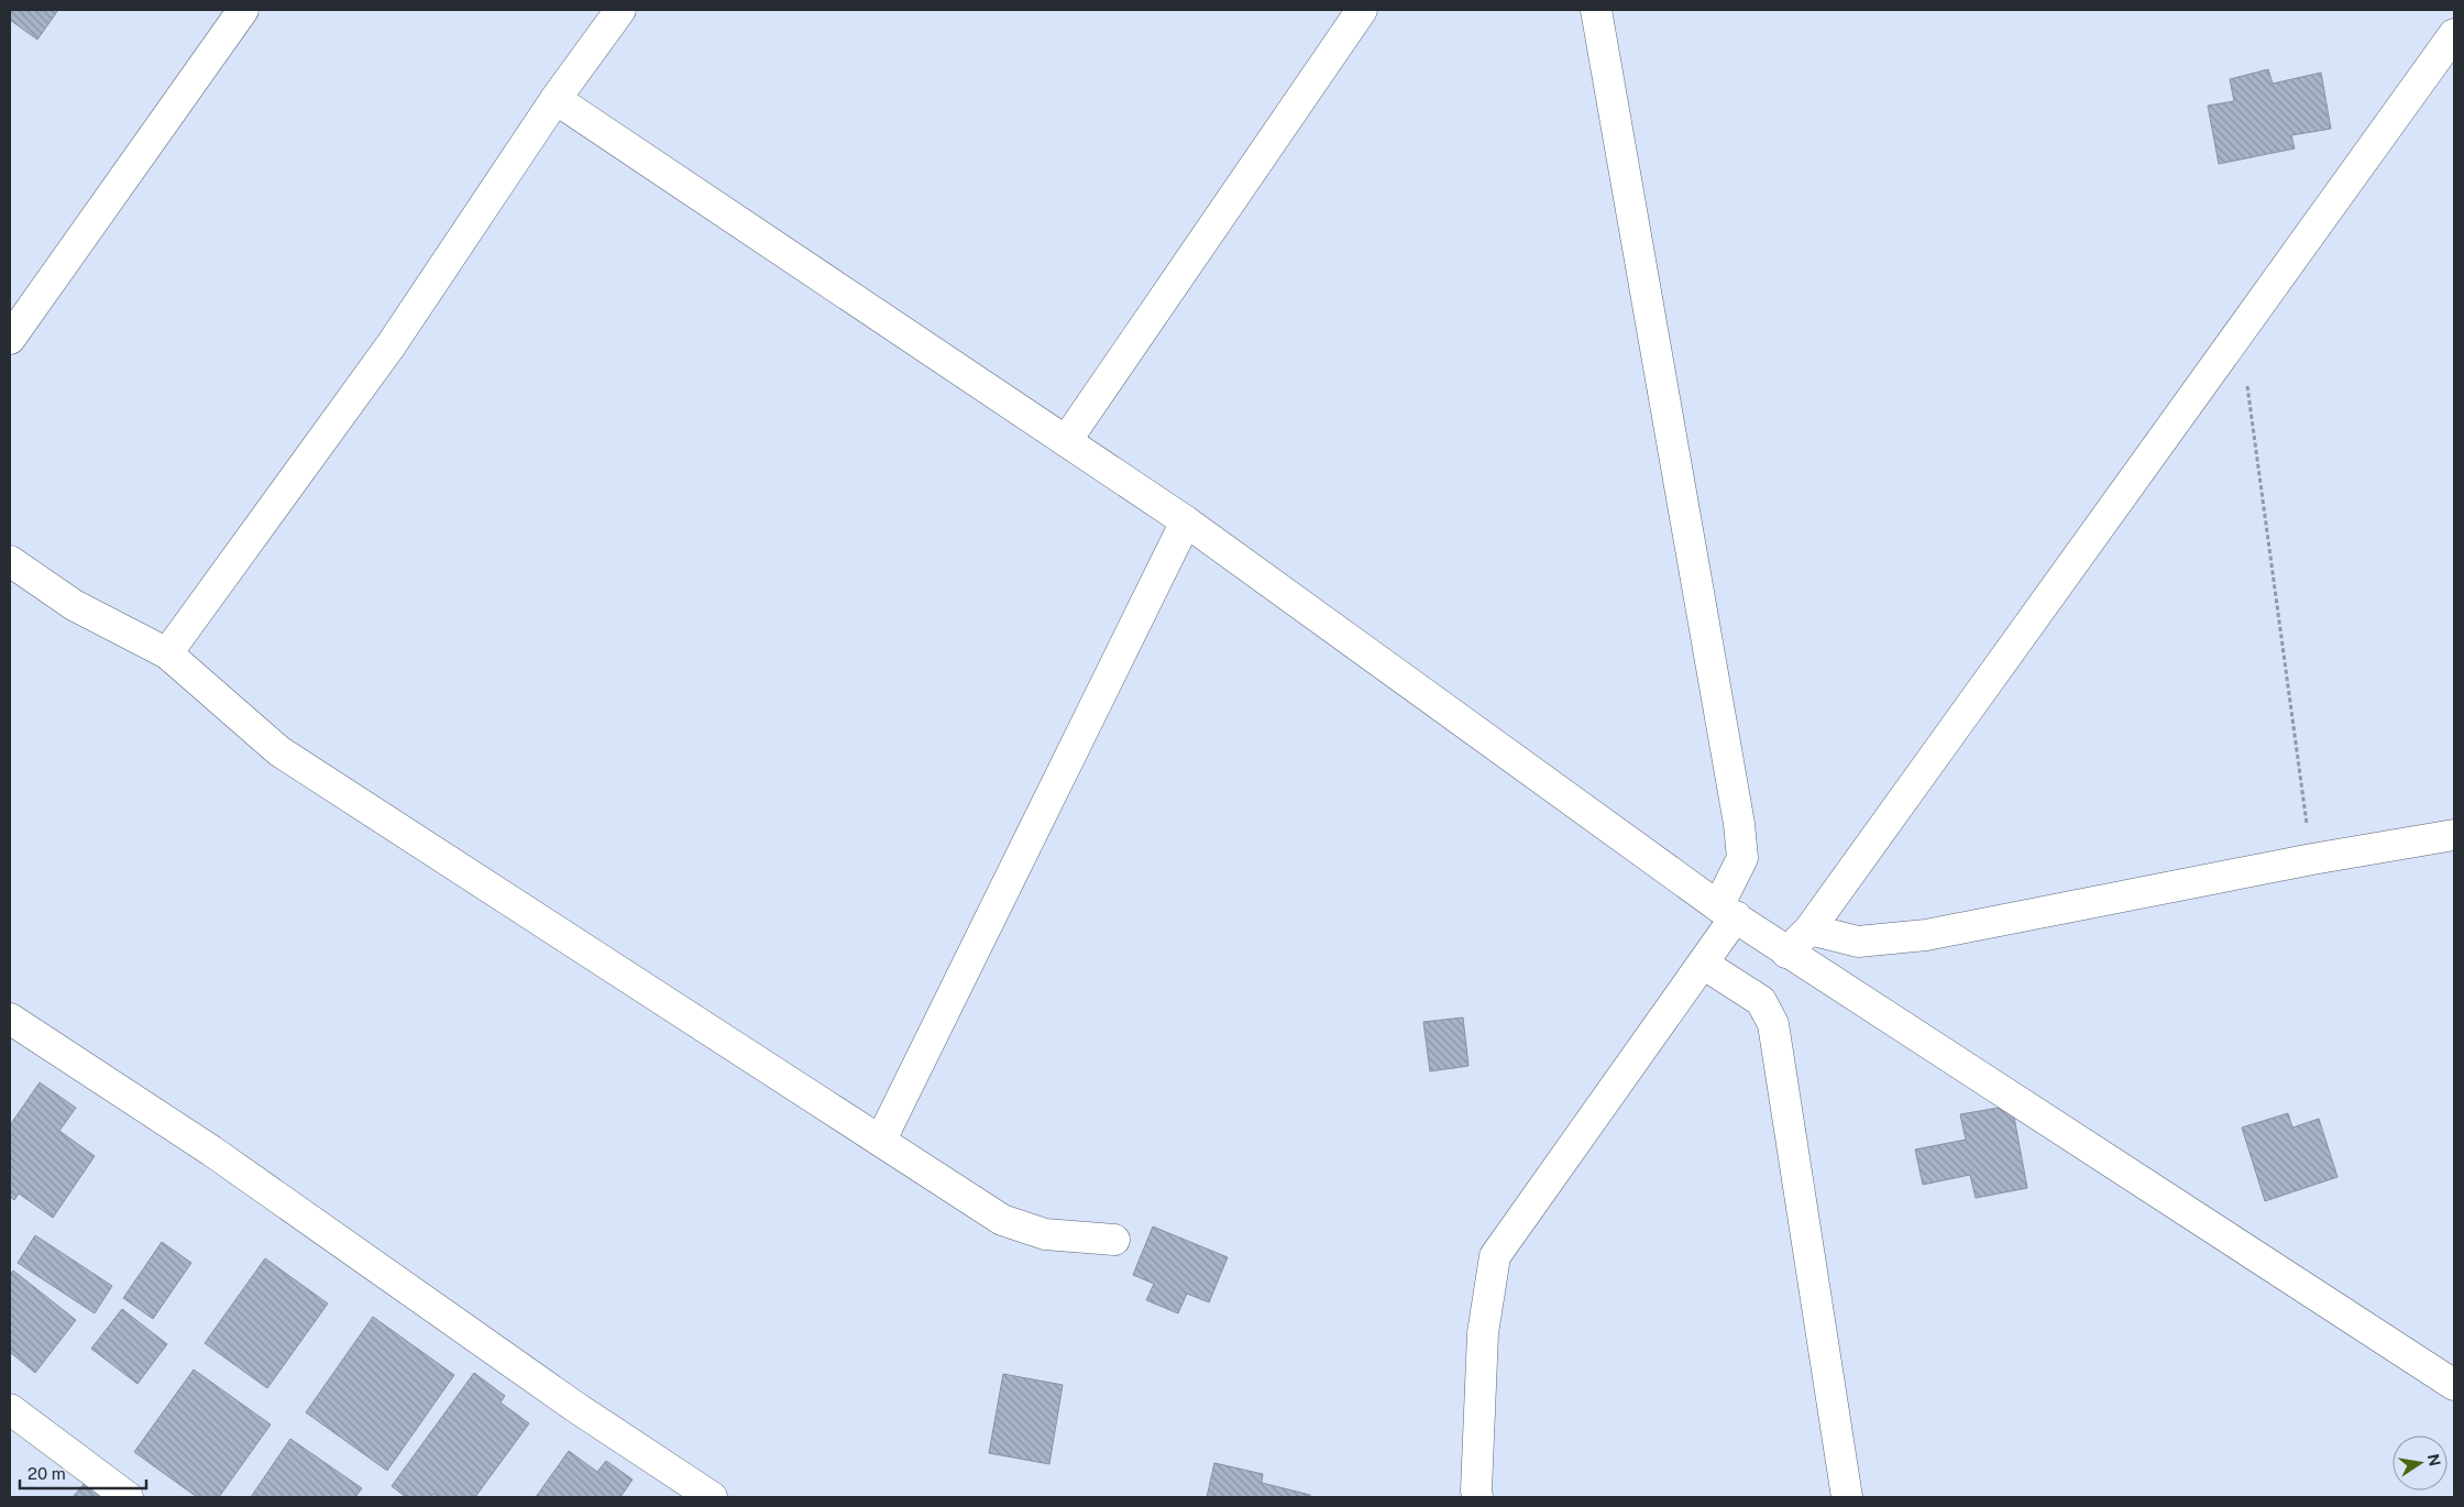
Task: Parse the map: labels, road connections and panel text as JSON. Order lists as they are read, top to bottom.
{
  "scale_bar": "20 m",
  "north": "right"
}
